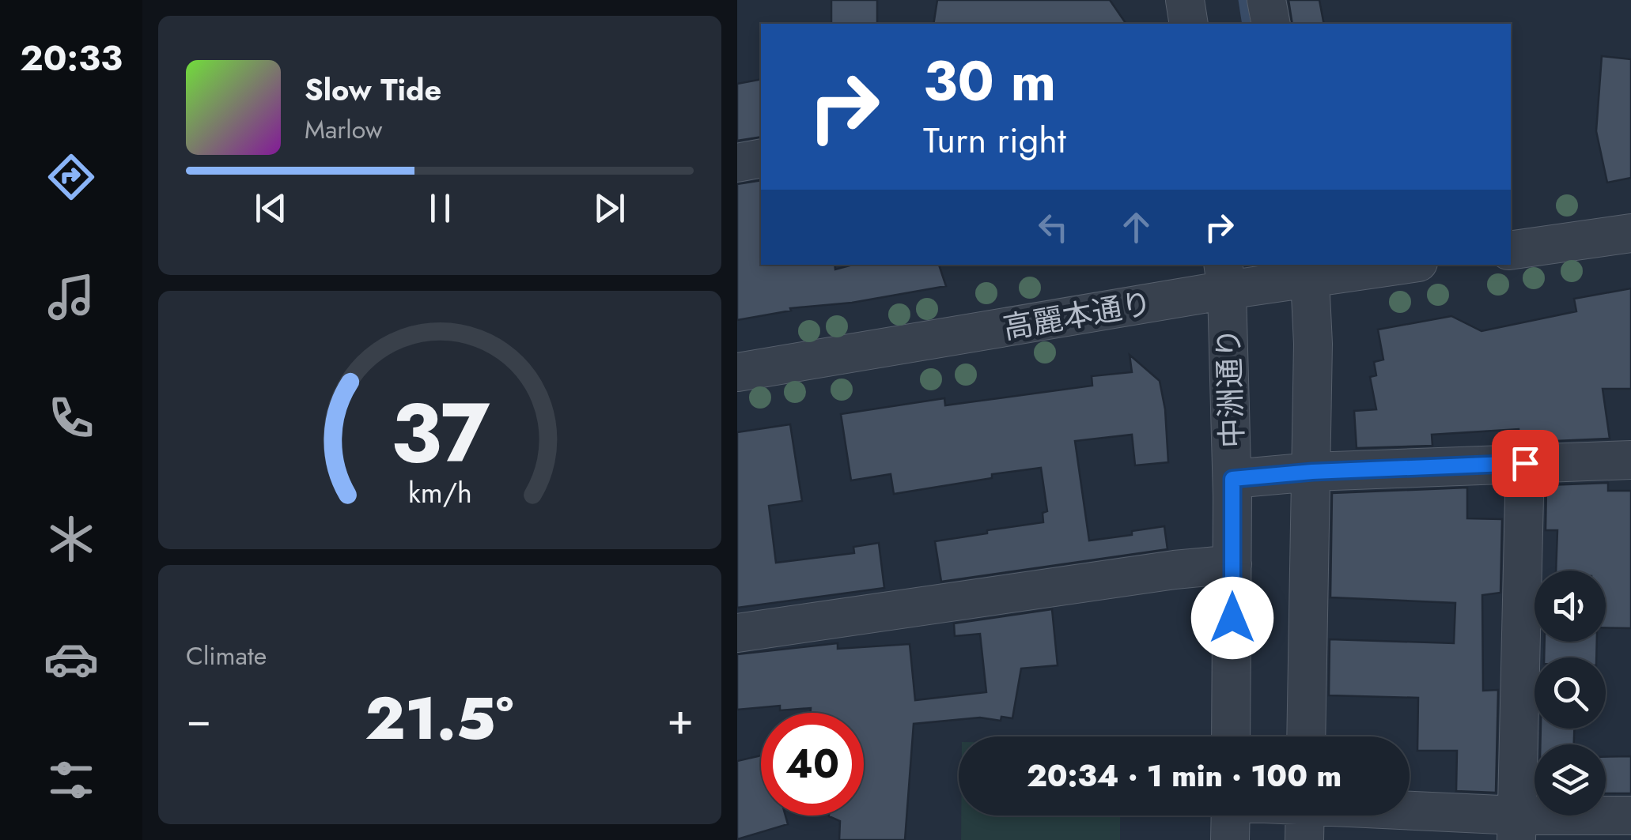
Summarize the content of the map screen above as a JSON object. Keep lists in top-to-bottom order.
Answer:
{
  "streets": {
    "street": ["高麗本通り", "中洲通り"]
  },
  "crossings": [
    ["高麗本通り", "中洲通り"]
  ],
  "page": {
    "tabs": "20:33",
    "turn": ["30 m", "Turn right"],
    "song": ["Slow Tide", "Marlow"],
    "tile": "Climate",
    "heat": ["−", "21.5°", "+"],
    "limit": "40",
    "trip": "20:34 · 1 min · 100 m",
    "gauge": ["37", "km/h"]
  }
}
